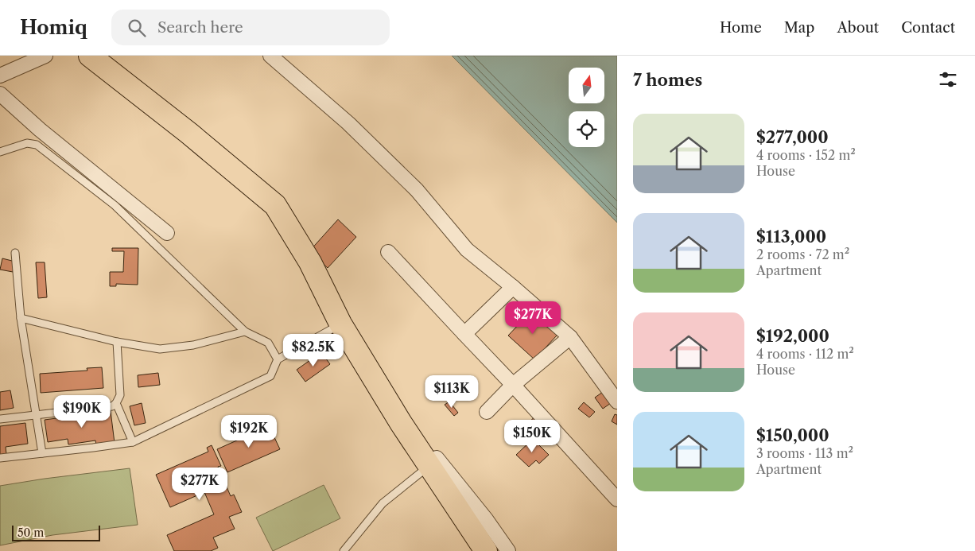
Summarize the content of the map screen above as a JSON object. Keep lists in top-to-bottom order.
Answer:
{
  "scale_bar": "50 m",
  "north": "top",
  "page": {
    "header": "Homiq",
    "search": "Search here",
    "nav": [
      "Home",
      "Map",
      "About",
      "Contact"
    ],
    "heading": "7 homes",
    "list": [
      {
        "name": "$277,000",
        "note": "4 rooms · 152 m² · House"
      },
      {
        "name": "$113,000",
        "note": "2 rooms · 72 m² · Apartment"
      },
      {
        "name": "$192,000",
        "note": "4 rooms · 112 m² · House"
      },
      {
        "name": "$150,000",
        "note": "3 rooms · 113 m² · Apartment"
      }
    ],
    "price": [
      "$277K",
      "$82.5K",
      "$113K",
      "$190K",
      "$192K",
      "$150K",
      "$277K"
    ],
    "scale": "50 m"
  }
}
